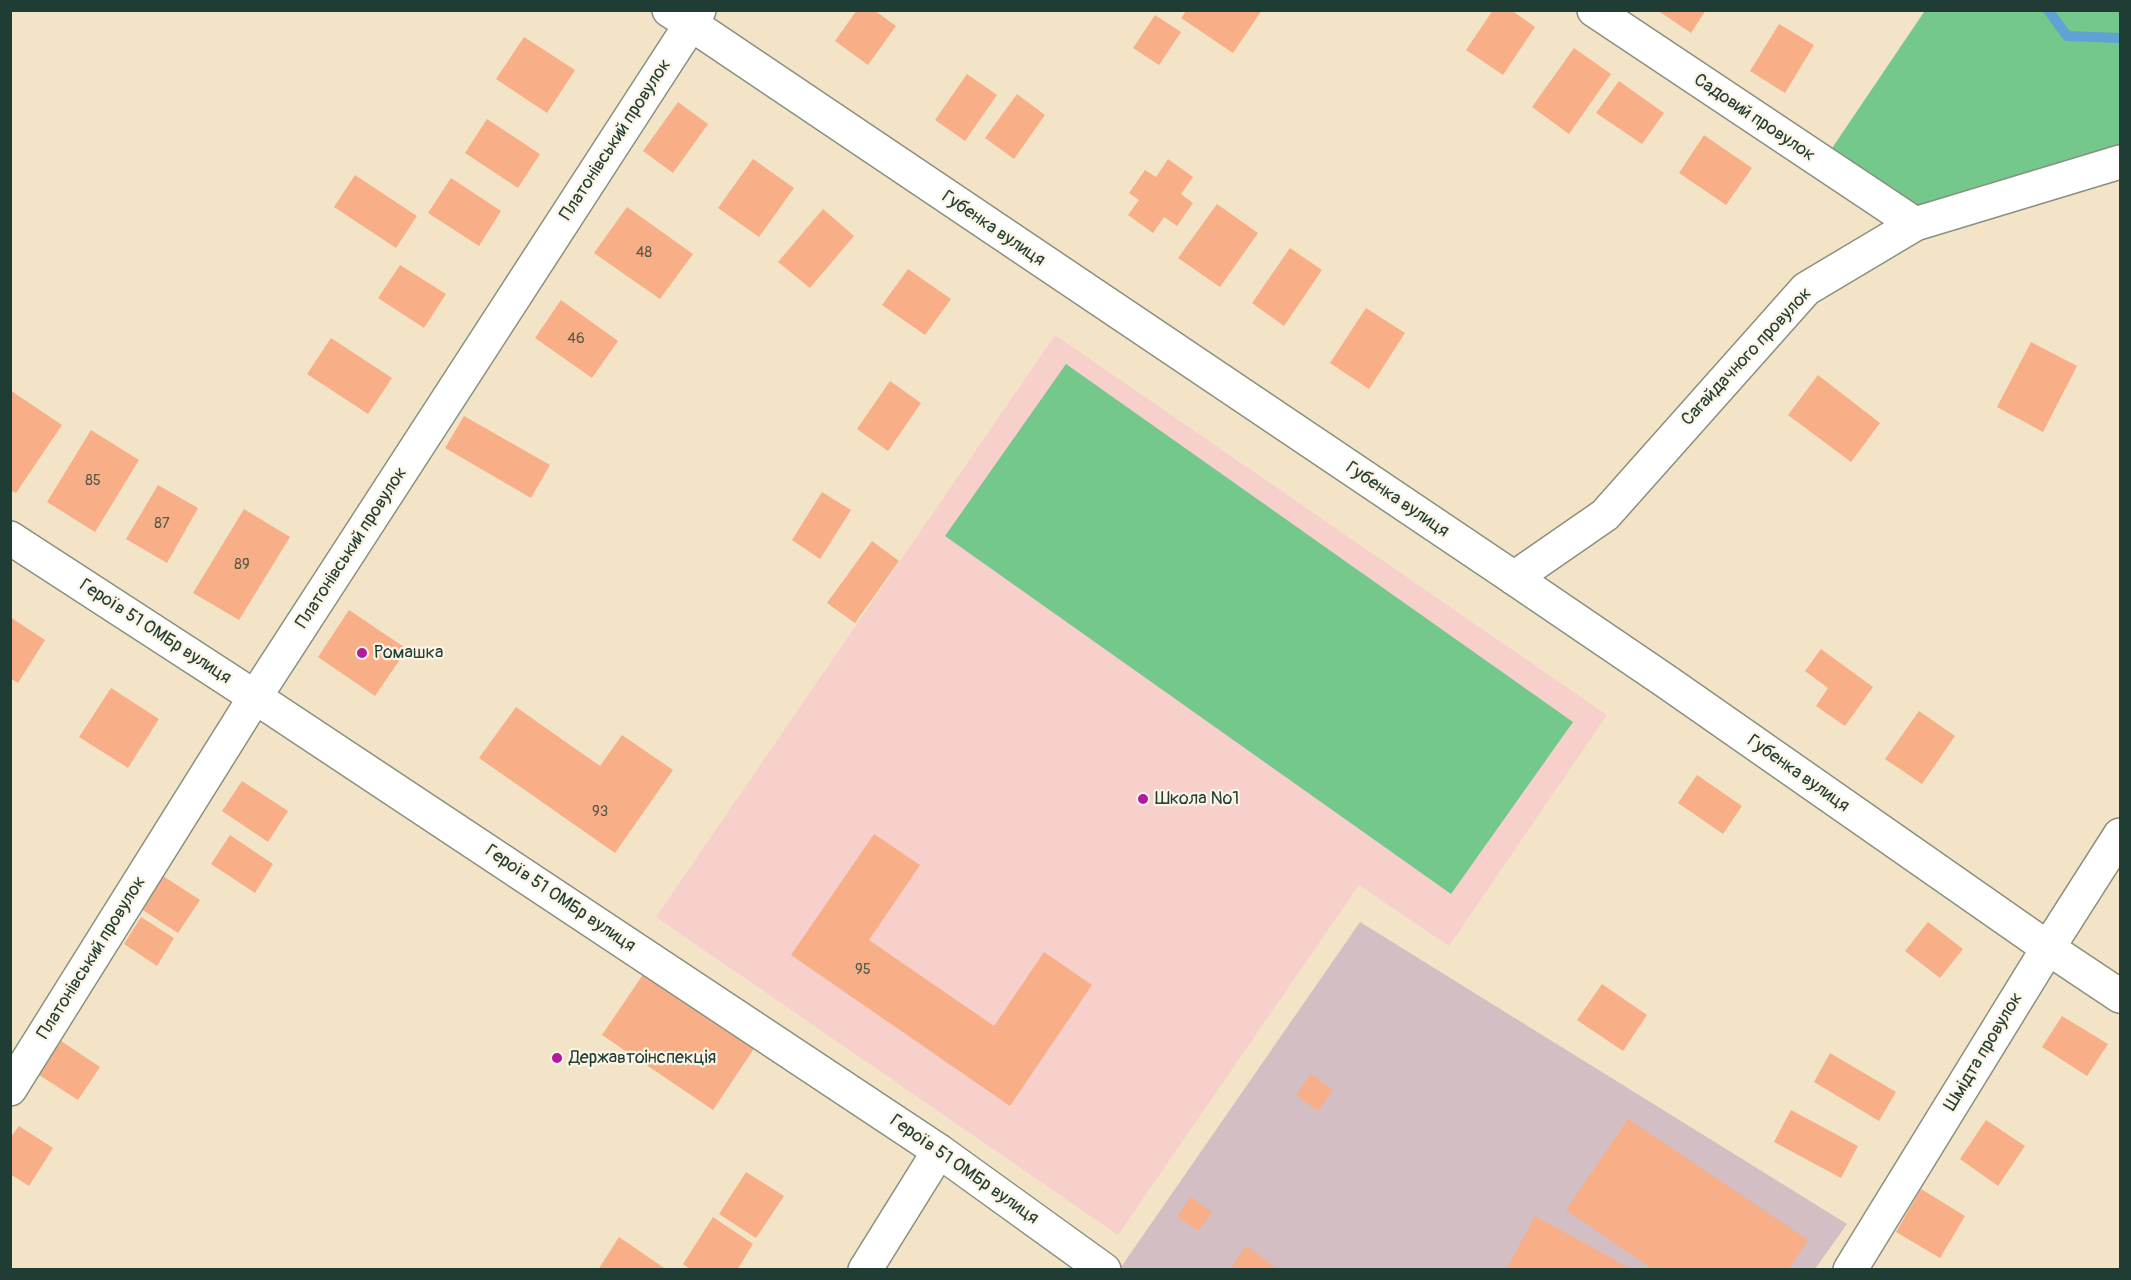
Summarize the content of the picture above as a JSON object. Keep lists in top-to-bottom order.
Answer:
{
  "streets": {
    "street": [
      "Садовий провулок",
      "Платонівський провулок",
      "Губенка вулиця",
      "Сагайдачного провулок",
      "Героїв 51 ОМБр вулиця",
      "Шмідта провулок"
    ]
  },
  "crossings": [
    ["Садовий провулок", "Сагайдачного провулок"],
    ["Платонівський провулок", "Губенка вулиця"],
    ["Платонівський провулок", "Героїв 51 ОМБр вулиця"],
    ["Губенка вулиця", "Сагайдачного провулок"],
    ["Губенка вулиця", "Шмідта провулок"]
  ],
  "places": ["Ромашка", "Школа №1", "Державтоінспекція"],
  "house_numbers": [
    "48",
    "46",
    "85",
    "87",
    "89",
    "93",
    "95"
  ]
}
